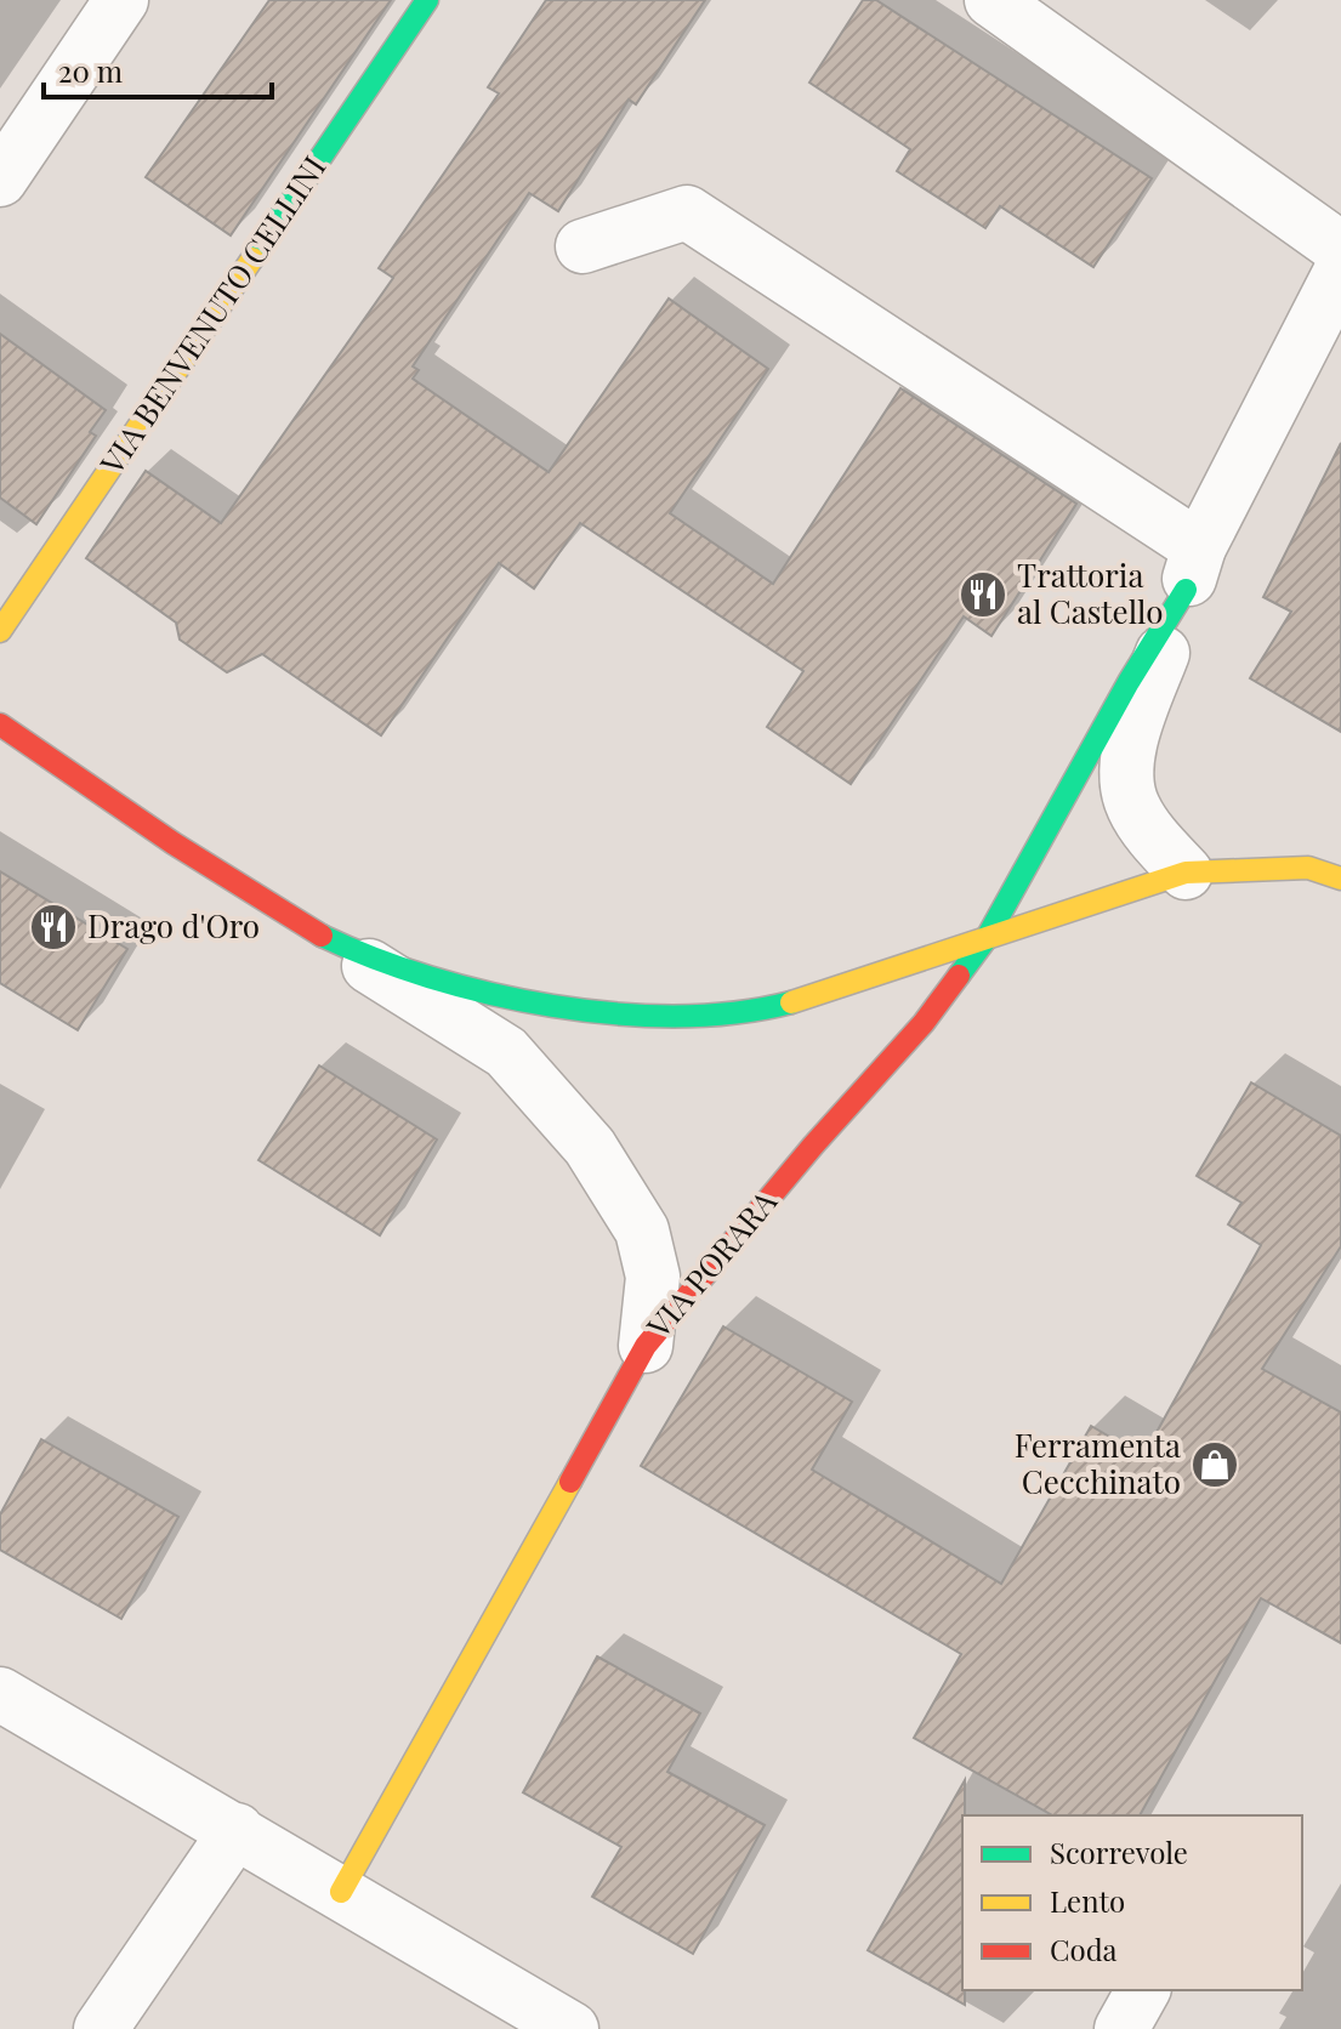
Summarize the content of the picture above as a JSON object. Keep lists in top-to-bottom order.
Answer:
{
  "streets": {
    "street": ["VIA BENVENUTO CELLINI", "VIA PORARA"]
  },
  "places": {
    "restaurant": ["Trattoria al Castello", "Drago d'Oro"],
    "shop": ["Ferramenta Cecchinato"]
  },
  "legend": ["Scorrevole", "Lento", "Coda"],
  "scale_bar": "20 m"
}
